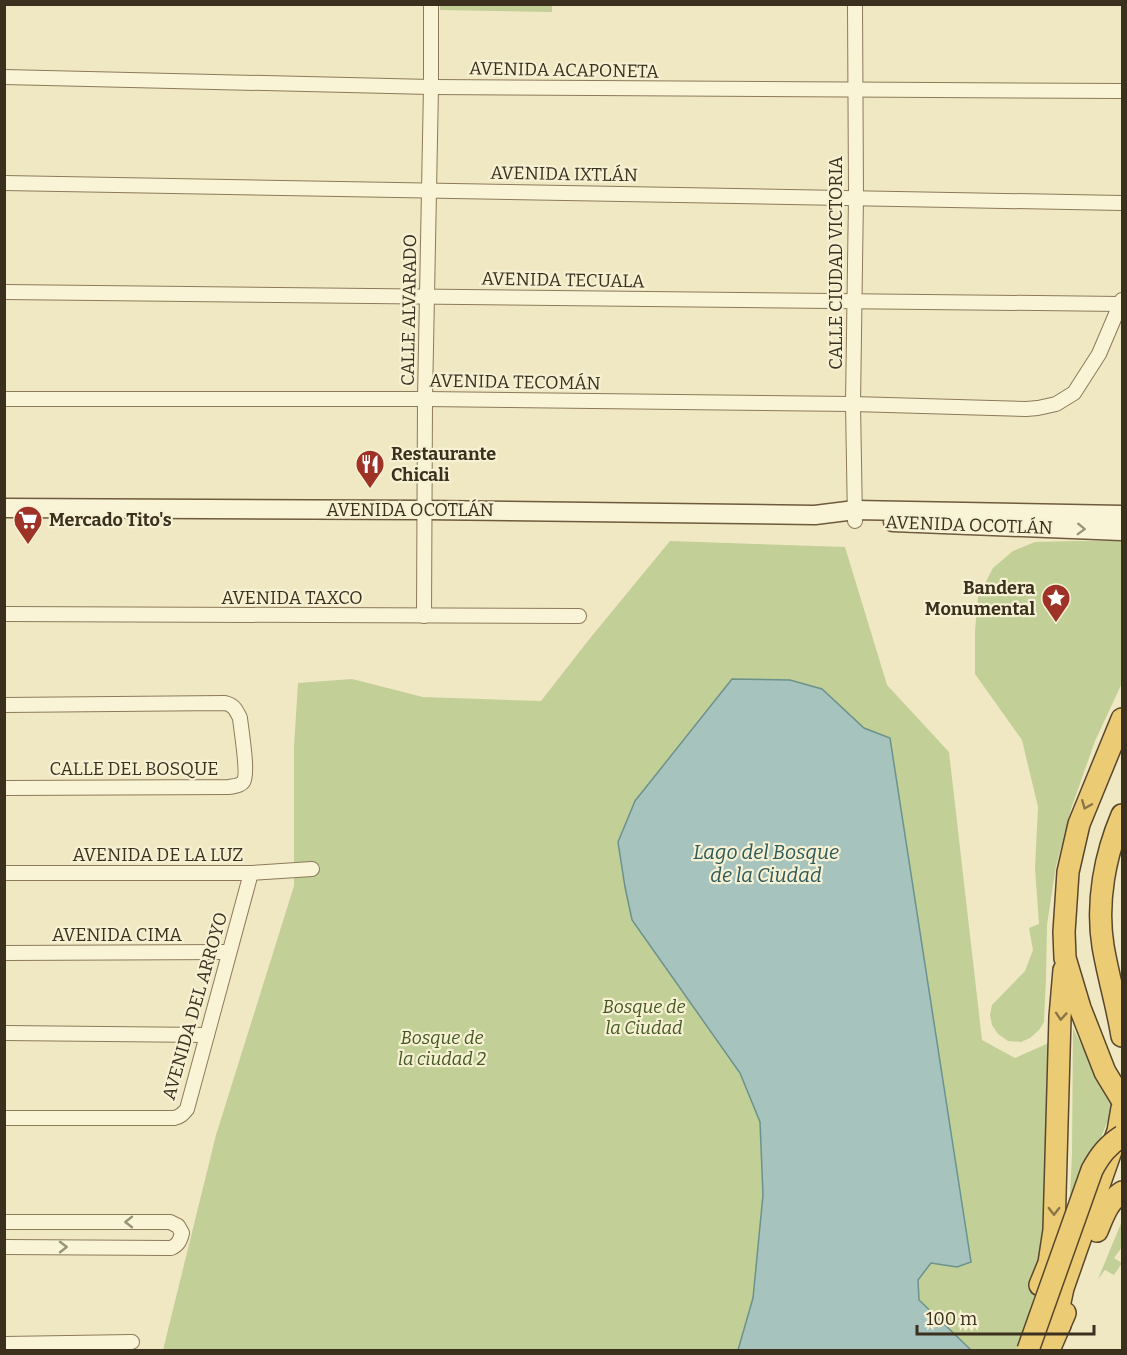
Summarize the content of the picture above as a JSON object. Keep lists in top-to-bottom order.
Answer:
{
  "streets": {
    "main road": ["AVENIDA OCOTLÁN"],
    "street": [
      "AVENIDA ACAPONETA",
      "AVENIDA IXTLÁN",
      "CALLE CIUDAD VICTORIA",
      "AVENIDA TECUALA",
      "CALLE ALVARADO",
      "AVENIDA TECOMÁN",
      "AVENIDA TAXCO",
      "CALLE DEL BOSQUE",
      "AVENIDA DE LA LUZ",
      "AVENIDA CIMA",
      "AVENIDA DEL ARROYO"
    ]
  },
  "crossings": [
    ["AVENIDA ACAPONETA", "CALLE CIUDAD VICTORIA"],
    ["AVENIDA ACAPONETA", "CALLE ALVARADO"],
    ["AVENIDA IXTLÁN", "CALLE CIUDAD VICTORIA"],
    ["AVENIDA IXTLÁN", "CALLE ALVARADO"],
    ["CALLE CIUDAD VICTORIA", "AVENIDA TECUALA"],
    ["CALLE CIUDAD VICTORIA", "AVENIDA TECOMÁN"],
    ["CALLE CIUDAD VICTORIA", "AVENIDA OCOTLÁN"],
    ["AVENIDA TECUALA", "CALLE ALVARADO"],
    ["AVENIDA TECUALA", "AVENIDA TECOMÁN"],
    ["CALLE ALVARADO", "AVENIDA TECOMÁN"],
    ["CALLE ALVARADO", "AVENIDA OCOTLÁN"],
    ["CALLE ALVARADO", "AVENIDA TAXCO"],
    ["AVENIDA DE LA LUZ", "AVENIDA DEL ARROYO"],
    ["AVENIDA CIMA", "AVENIDA DEL ARROYO"]
  ],
  "water": ["Lago del Bosque de la Ciudad"],
  "parks": ["Bosque de la Ciudad", "Bosque de la ciudad 2"],
  "places": {
    "restaurant": ["Restaurante Chicali"],
    "supermarket": ["Mercado Tito's"],
    "place": ["Bandera Monumental"]
  },
  "scale_bar": "100 m"
}
